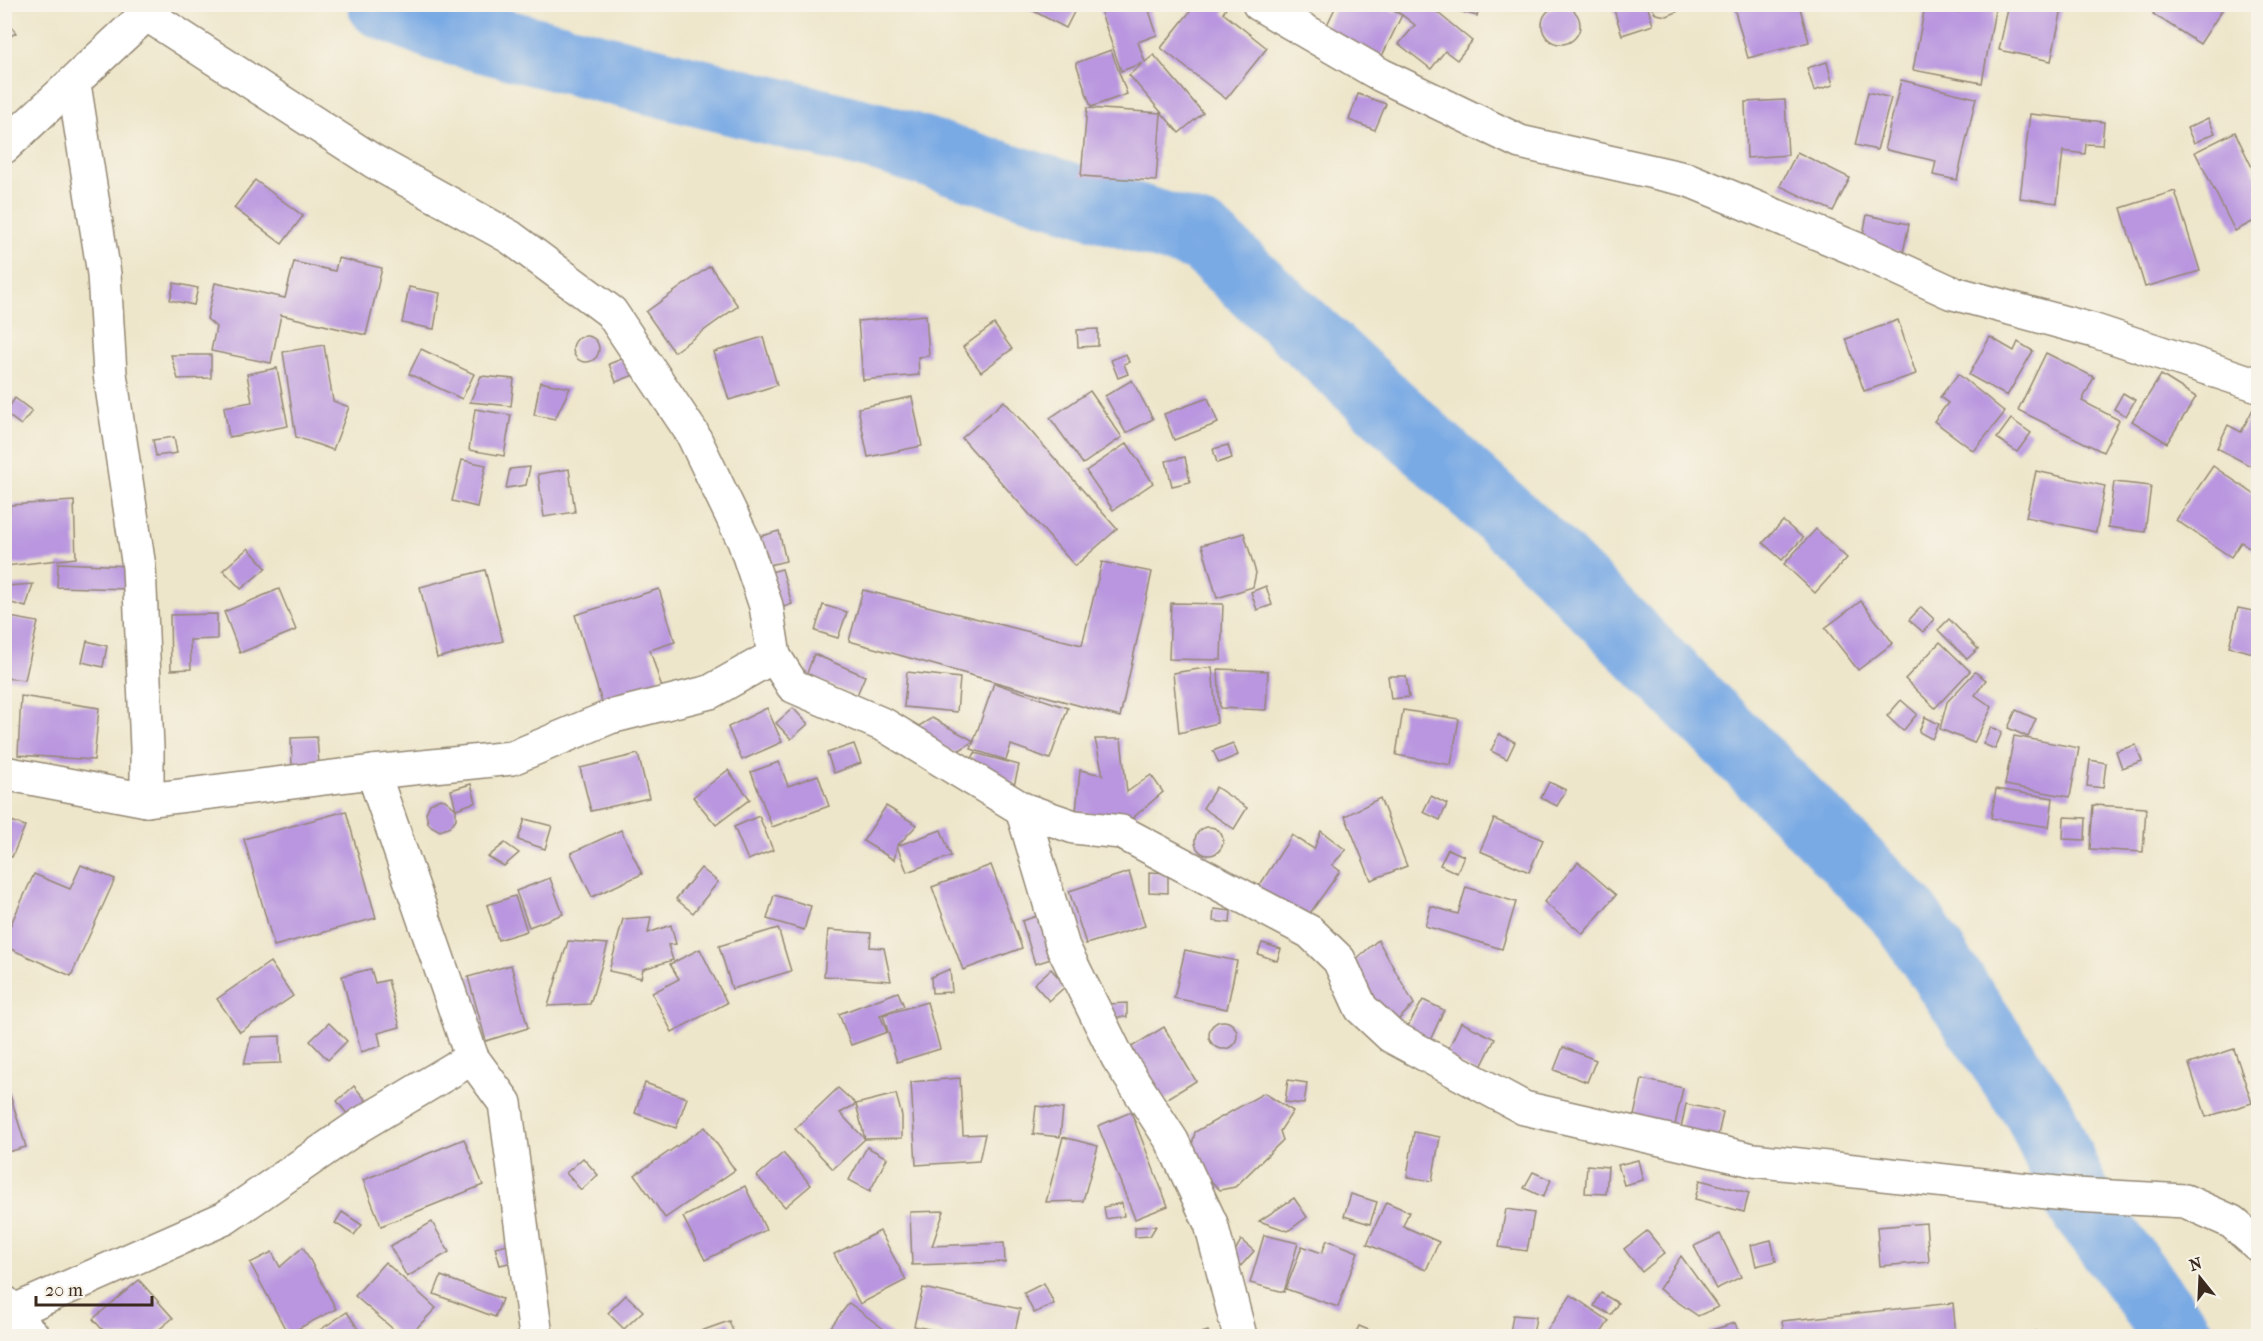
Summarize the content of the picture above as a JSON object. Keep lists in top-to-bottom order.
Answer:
{
  "scale_bar": "20 m",
  "north": "top"
}
